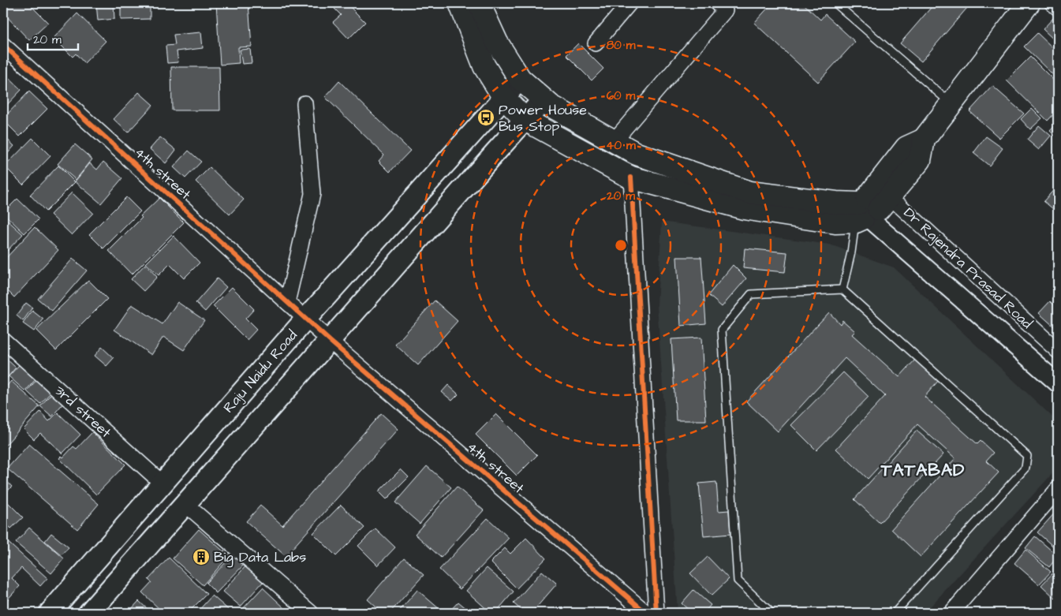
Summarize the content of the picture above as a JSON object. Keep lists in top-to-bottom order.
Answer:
{
  "streets": {
    "main road": ["Raju Naidu Road"],
    "street": ["4th street", "Dr Rajendra Prasad Road", "3rd street"]
  },
  "crossings": [
    ["4th street", "Raju Naidu Road"],
    ["Raju Naidu Road", "3rd street"]
  ],
  "districts": ["TATABAD"],
  "places": {
    "bus stop": ["Power House Bus Stop"],
    "building": ["Big Data Labs"]
  },
  "scale_bar": "20 m",
  "rings": [
    "80 m",
    "60 m",
    "40 m",
    "20 m"
  ]
}
